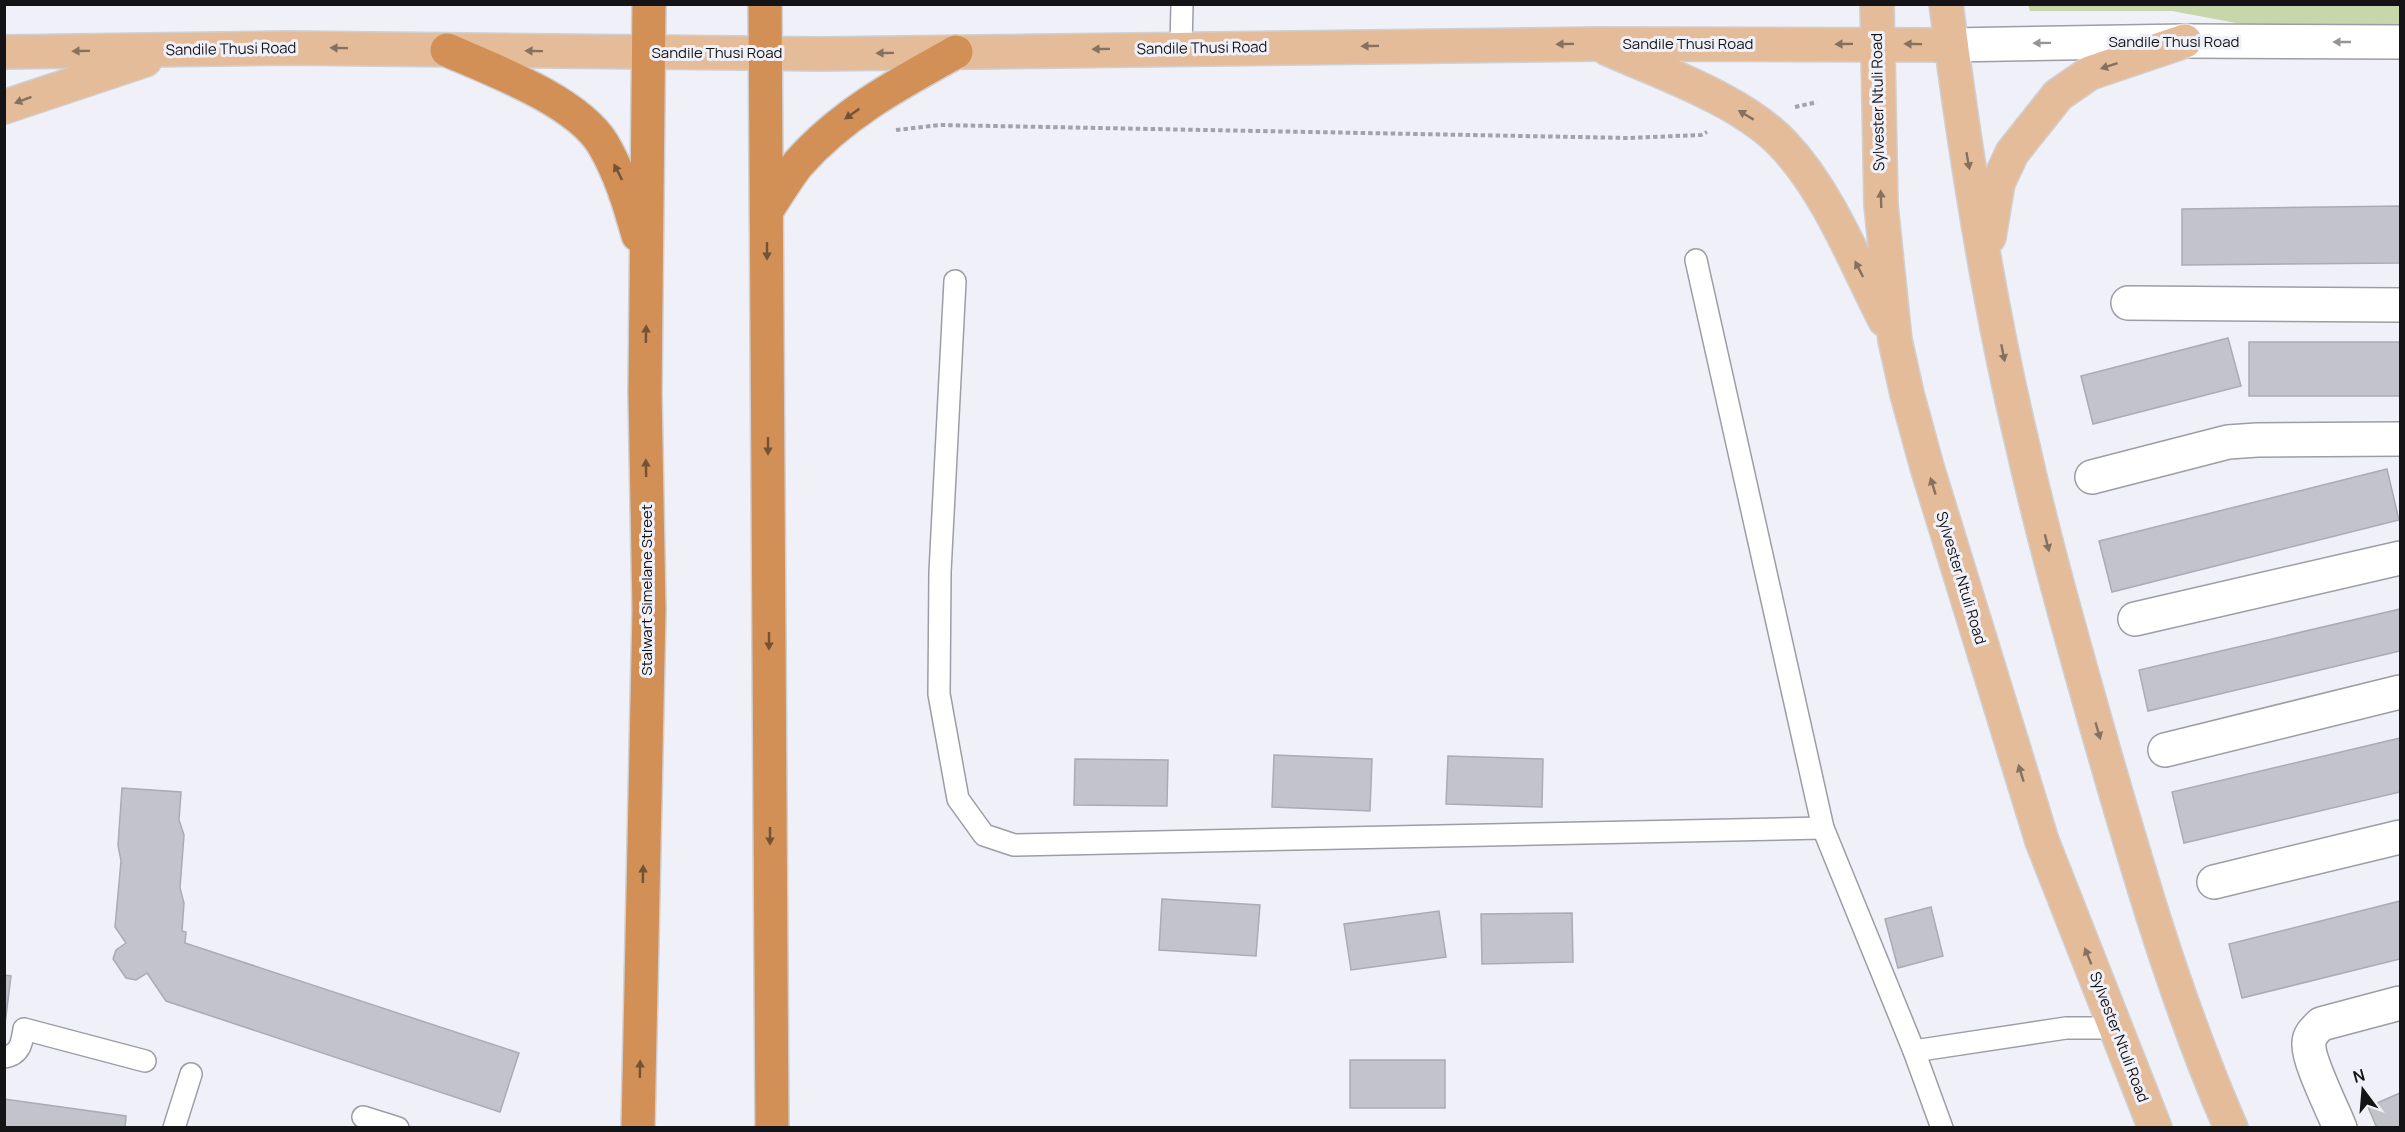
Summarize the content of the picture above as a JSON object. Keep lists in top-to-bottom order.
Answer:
{
  "streets": {
    "highway": ["Stalwart Simelane Street"],
    "main road": ["Sandile Thusi Road", "Sylvester Ntuli Road"]
  },
  "crossings": [
    ["Sandile Thusi Road", "Sylvester Ntuli Road"],
    ["Sandile Thusi Road", "Stalwart Simelane Street"]
  ],
  "one_way": ["Sandile Thusi Road"],
  "north": "top"
}
